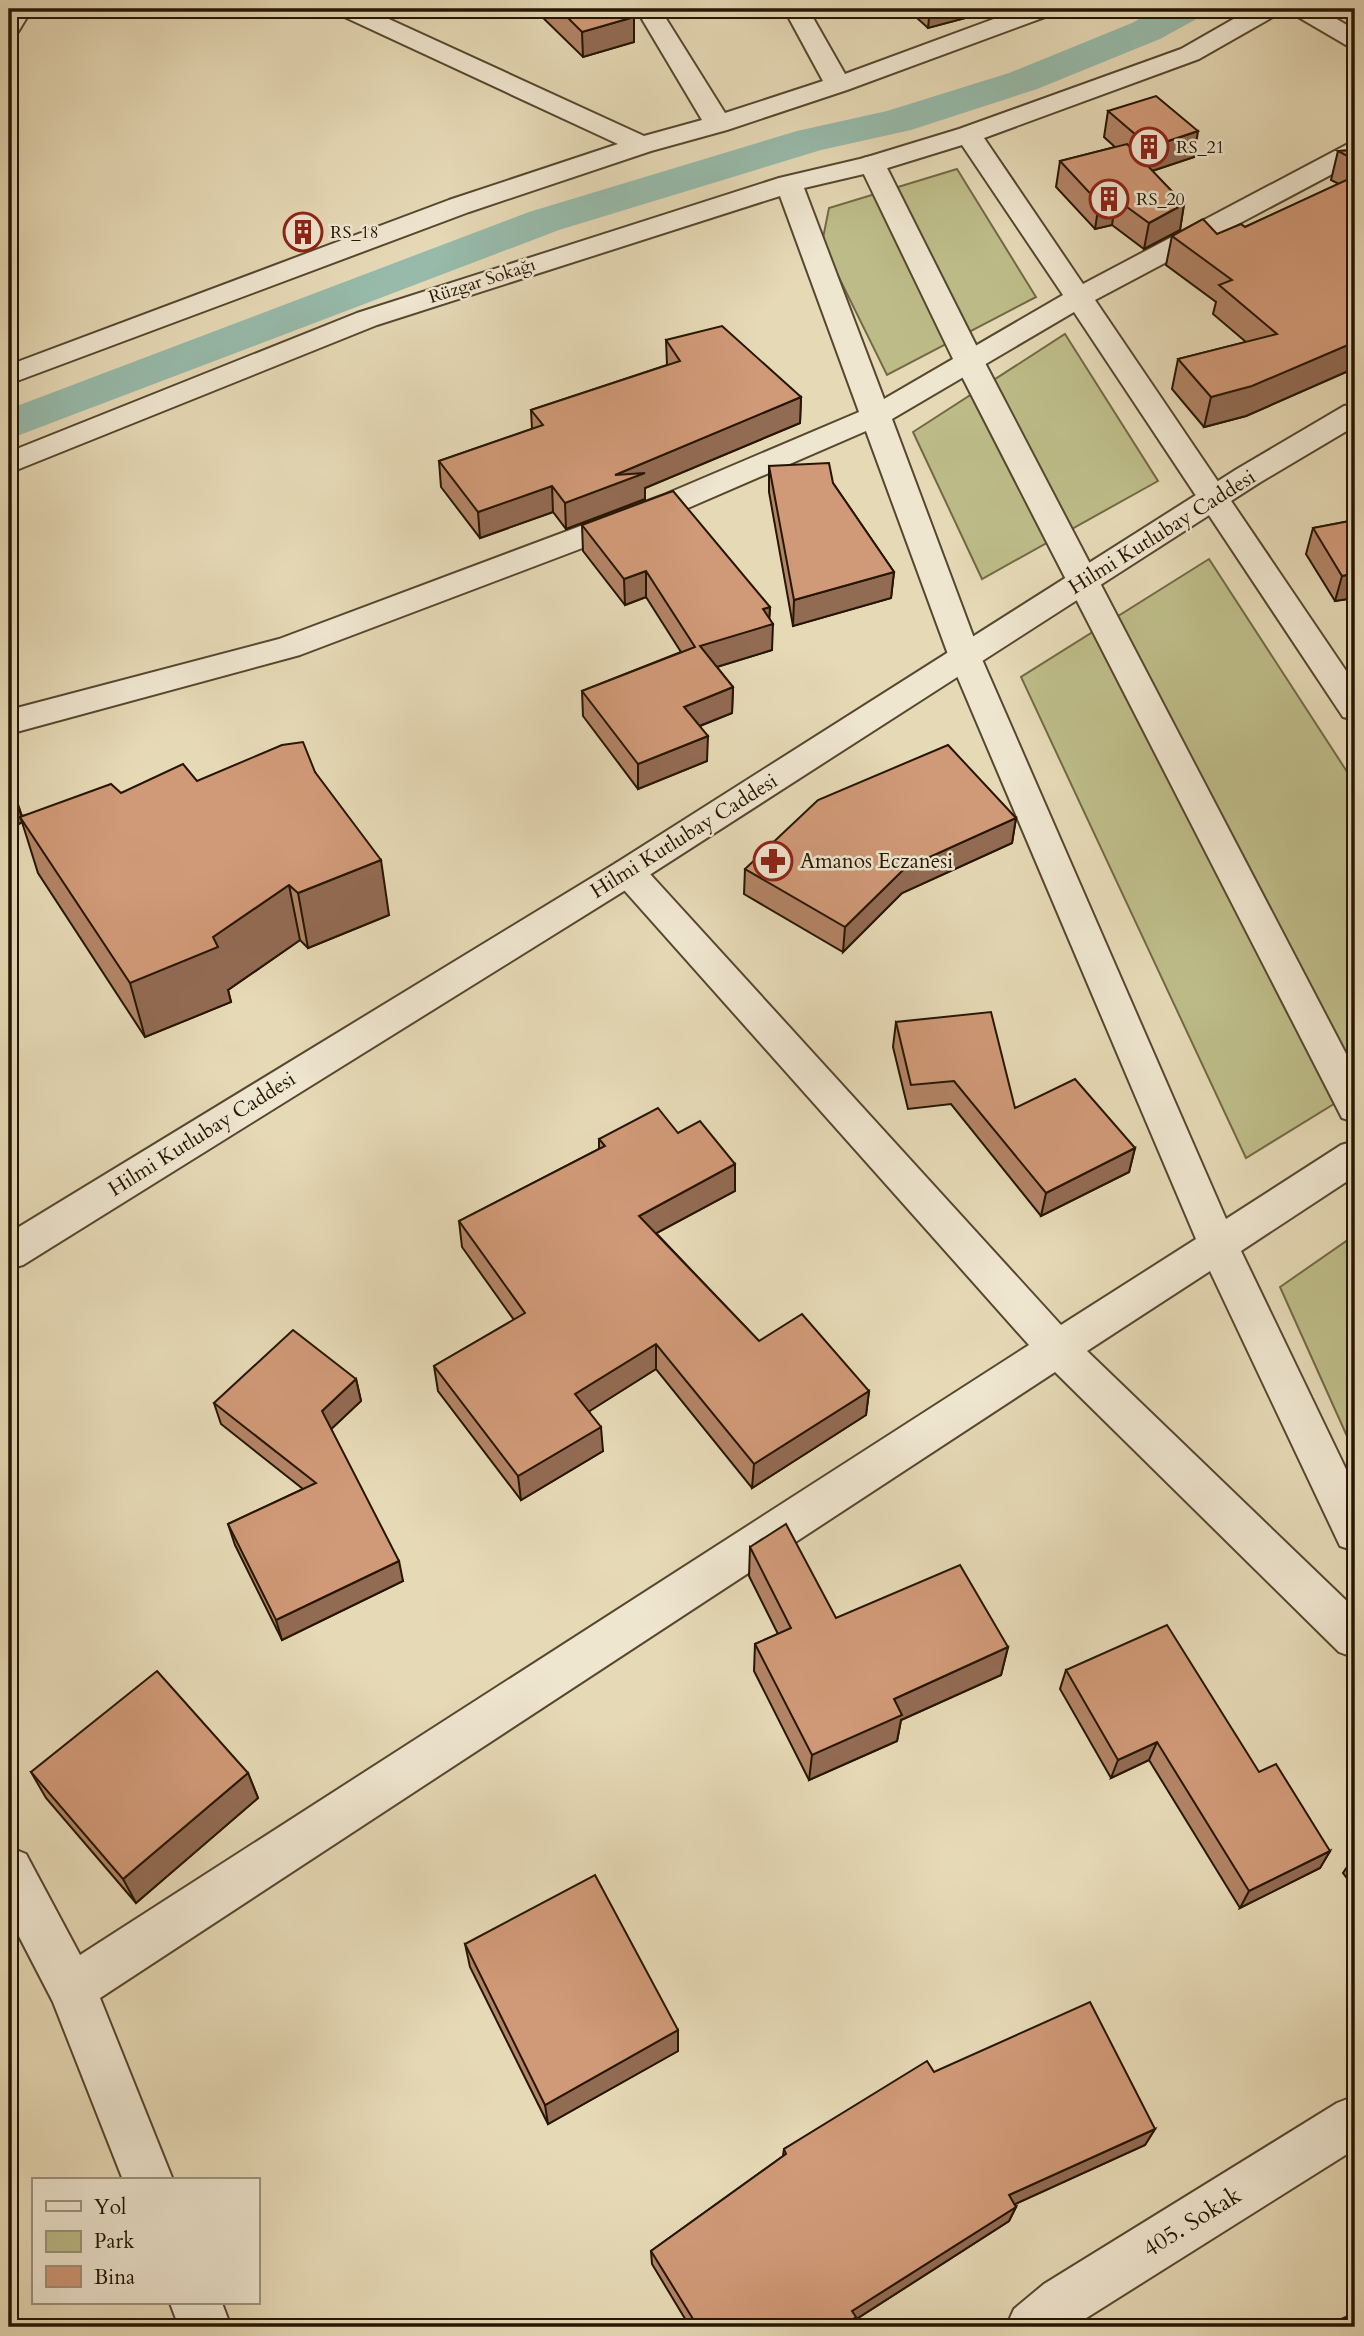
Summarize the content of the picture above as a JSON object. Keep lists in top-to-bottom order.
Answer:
{
  "streets": {
    "street": ["Rüzgar Sokağı", "Hilmi Kutlubay Caddesi", "405. Sokak"]
  },
  "places": {
    "building": ["RS_21", "RS_20", "RS_18"],
    "pharmacy": ["Amanos Eczanesi"]
  },
  "legend": ["Yol", "Park", "Bina"]
}
